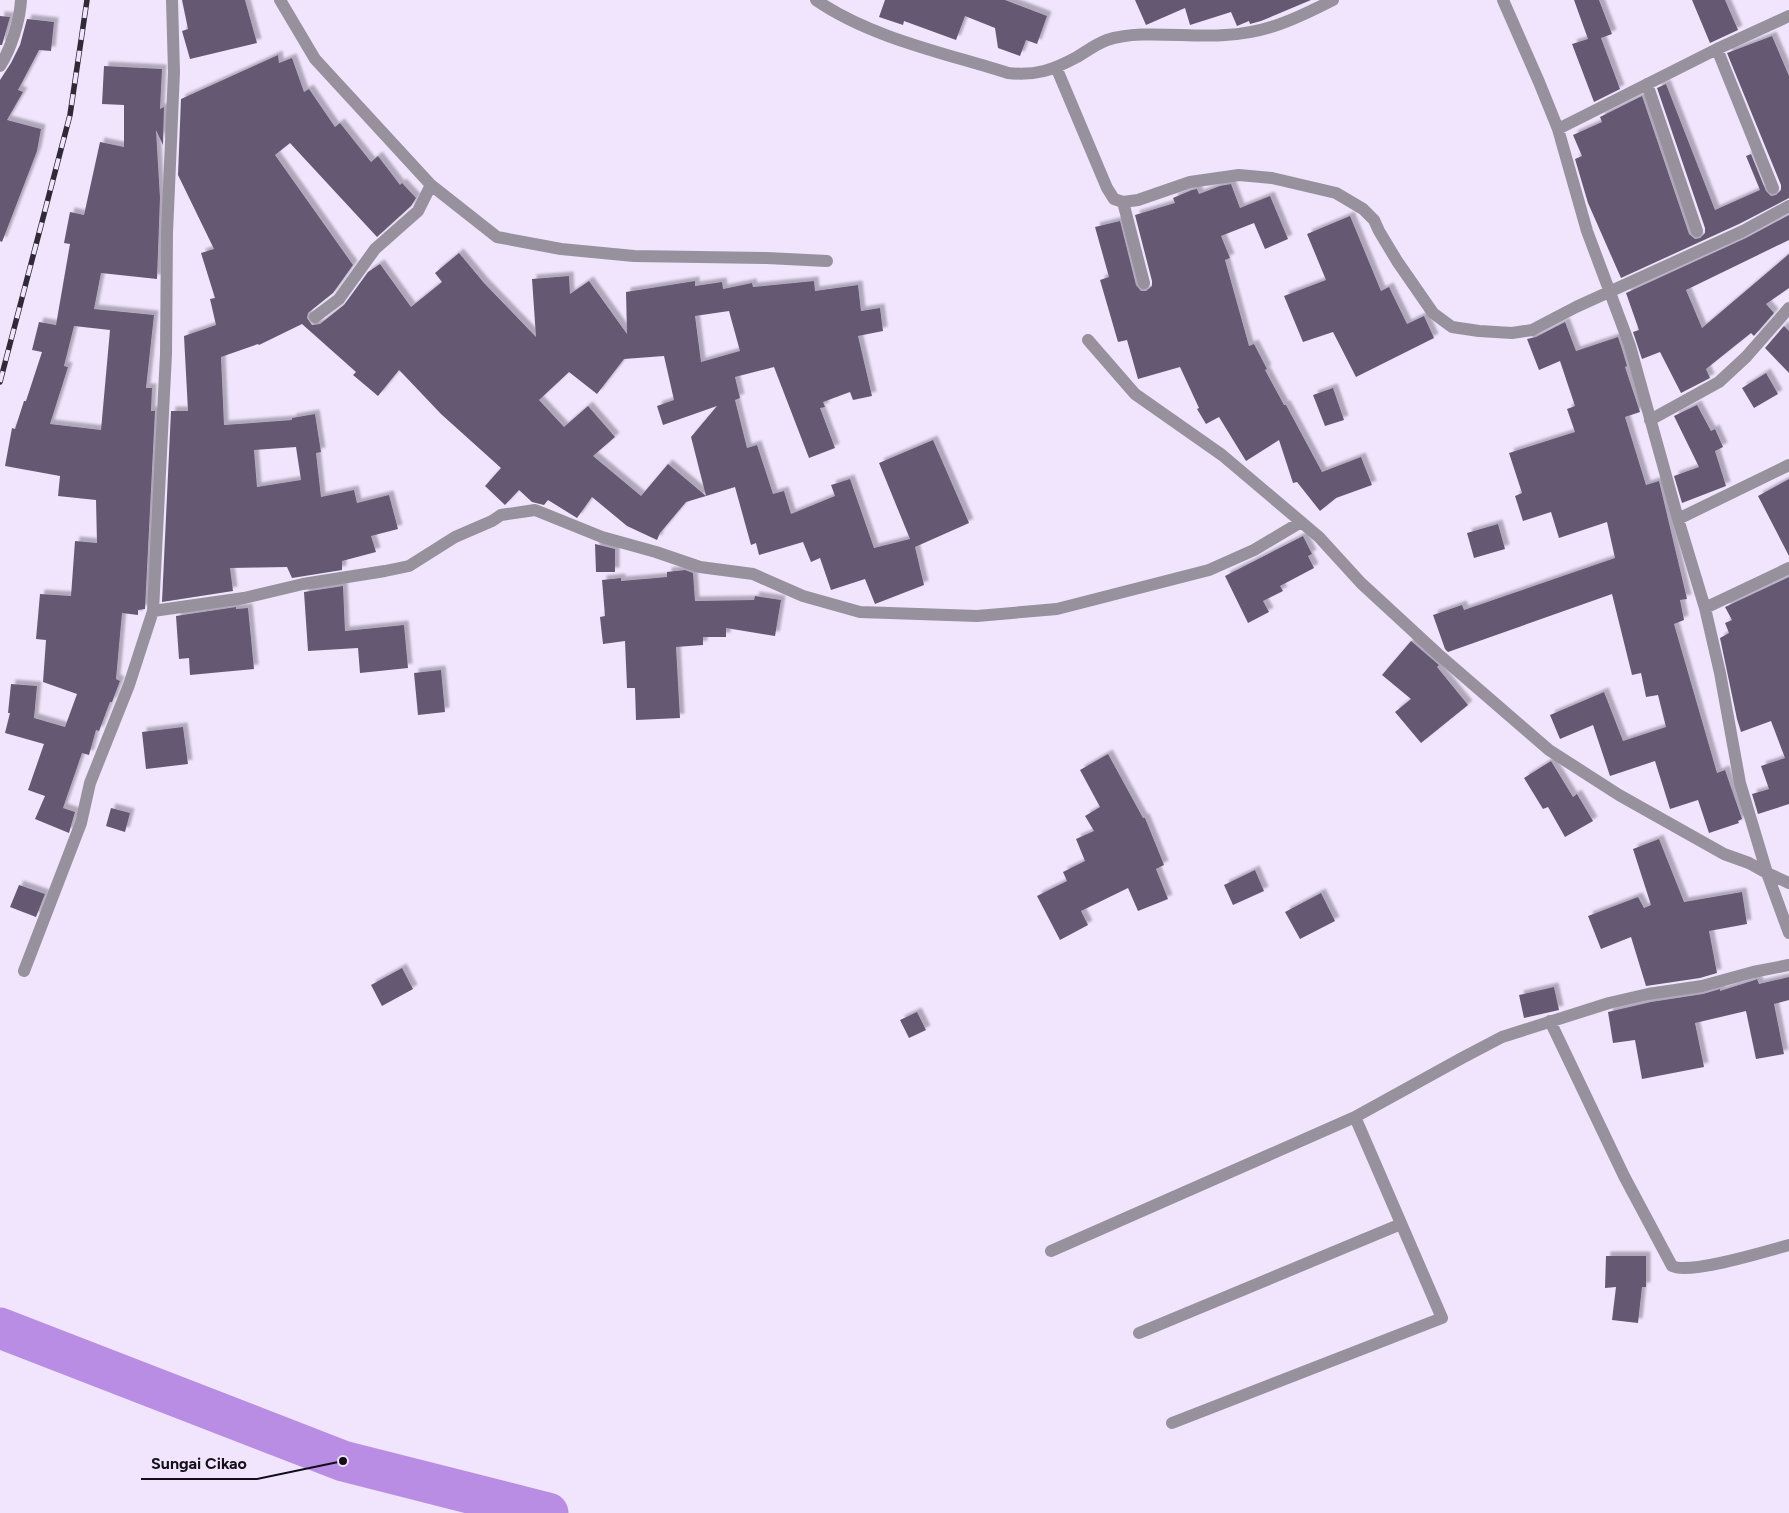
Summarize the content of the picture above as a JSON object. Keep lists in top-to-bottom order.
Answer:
{
  "places": ["Sungai Cikao"]
}
